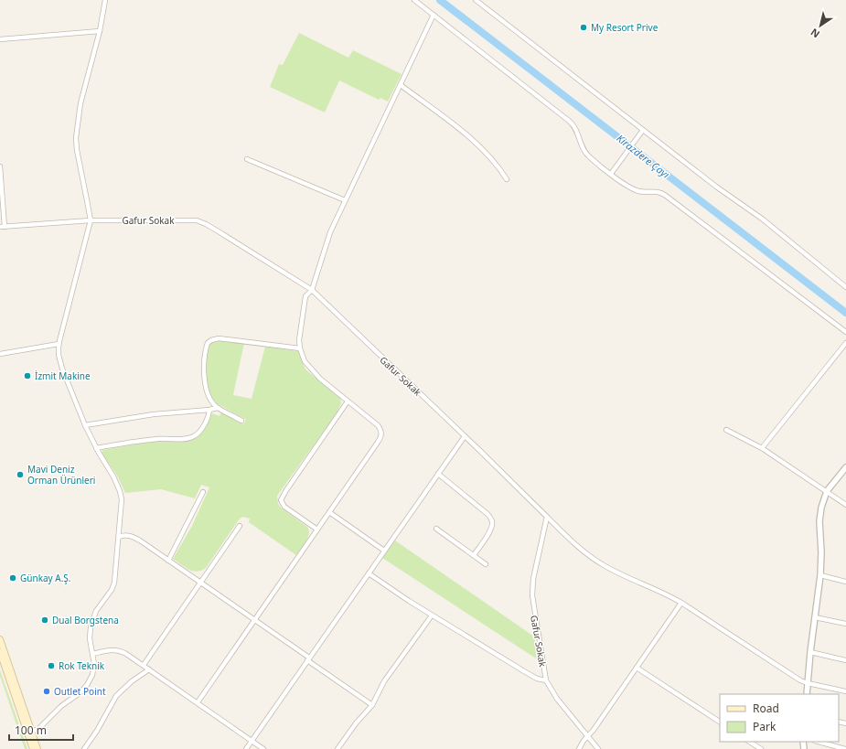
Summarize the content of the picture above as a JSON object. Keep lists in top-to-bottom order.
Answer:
{
  "streets": {
    "street": ["Gafur Sokak"]
  },
  "water": ["Kirazdere Çayı"],
  "places": [
    "My Resort Prive",
    "İzmit Makine",
    "Mavi Deniz Orman Ürünleri",
    "Günkay A.Ş.",
    "Dual Borgstena",
    "Rok Teknik",
    "Outlet Point"
  ],
  "legend": ["Road", "Park"],
  "scale_bar": "100 m",
  "north": "bottom left"
}
